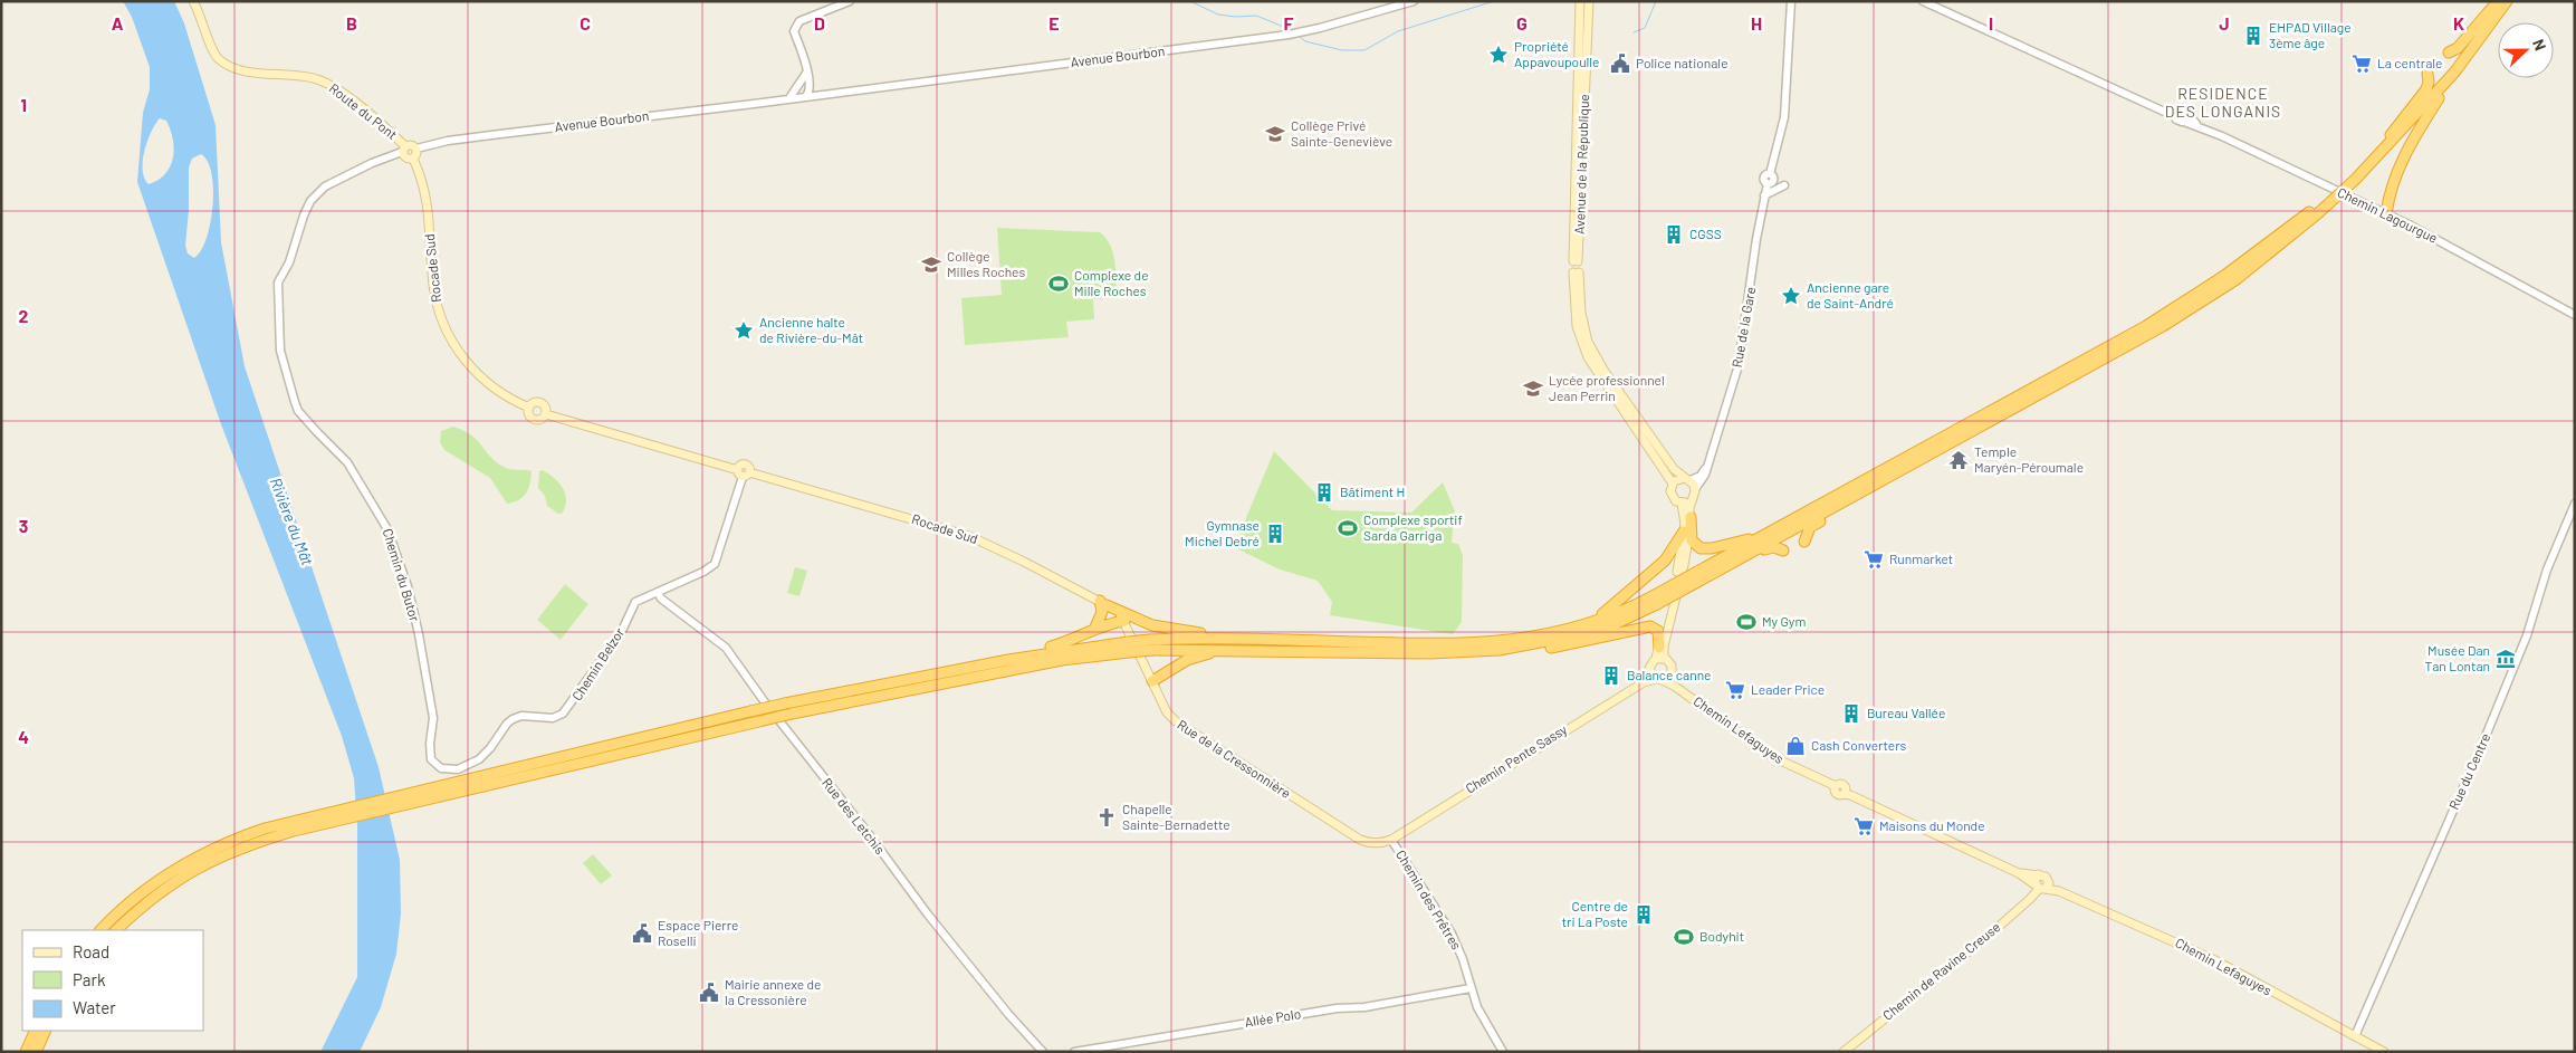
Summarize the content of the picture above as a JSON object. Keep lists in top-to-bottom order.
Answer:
{
  "streets": {
    "main road": [
      "Route du Pont",
      "Avenue de la République",
      "Rocade Sud",
      "Chemin Lefaguyes",
      "Rue de la Cressonnière",
      "Chemin Pente Sassy",
      "Chemin de Ravine Creuse"
    ],
    "street": [
      "Avenue Bourbon",
      "Chemin Lagourgue",
      "Rue de la Gare",
      "Chemin du Butor",
      "Chemin Belzor",
      "Rue du Centre",
      "Rue des Letchis",
      "Chemin des Prêtres",
      "Allée Polo"
    ]
  },
  "crossings": [
    ["Avenue Bourbon", "Route du Pont"],
    ["Avenue Bourbon", "Rocade Sud"],
    ["Avenue Bourbon", "Chemin du Butor"],
    ["Route du Pont", "Rocade Sud"],
    ["Route du Pont", "Chemin du Butor"],
    ["Rocade Sud", "Chemin du Butor"],
    ["Rocade Sud", "Chemin Belzor"],
    ["Rocade Sud", "Rue de la Cressonnière"],
    ["Chemin du Butor", "Chemin Belzor"],
    ["Chemin Belzor", "Rue des Letchis"],
    ["Chemin Lefaguyes", "Chemin Pente Sassy"],
    ["Chemin Lefaguyes", "Rue du Centre"],
    ["Chemin Lefaguyes", "Chemin de Ravine Creuse"],
    ["Rue de la Cressonnière", "Chemin Pente Sassy"],
    ["Rue de la Cressonnière", "Chemin des Prêtres"],
    ["Chemin Pente Sassy", "Chemin des Prêtres"],
    ["Chemin des Prêtres", "Allée Polo"]
  ],
  "districts": ["RESIDENCE DES LONGANIS"],
  "water": ["Rivière du Mât"],
  "places": {
    "building": [
      "EHPAD Village 3ème âge",
      "CGSS",
      "Bâtiment H",
      "Gymnase Michel Debré",
      "Balance canne",
      "Bureau Vallée",
      "Centre de tri La Poste"
    ],
    "place": ["Propriété Appavoupoulle", "Ancienne gare de Saint-André", "Ancienne halte de Rivière-du-Mât"],
    "public building": ["Police nationale", "Espace Pierre Roselli", "Mairie annexe de la Cressonière"],
    "supermarket": [
      "La centrale",
      "Runmarket",
      "Leader Price",
      "Maisons du Monde"
    ],
    "school or university": ["Collège Privé Sainte-Geneviève", "Collège Milles Roches", "Lycée professionnel Jean Perrin"],
    "sports": [
      "Complexe de Mille Roches",
      "Complexe sportif Sarda Garriga",
      "My Gym",
      "Bodyhit"
    ],
    "temple": ["Temple Maryén-Péroumale"],
    "museum": ["Musée Dan Tan Lontan"],
    "shop": ["Cash Converters"],
    "church": ["Chapelle Sainte-Bernadette"]
  },
  "legend": ["Road", "Park", "Water"],
  "north": "right",
  "grid": {
    "columns": [
      "A",
      "B",
      "C",
      "D",
      "E",
      "F",
      "G",
      "H",
      "I",
      "J",
      "K"
    ],
    "rows": [
      "1",
      "2",
      "3",
      "4"
    ]
  }
}
